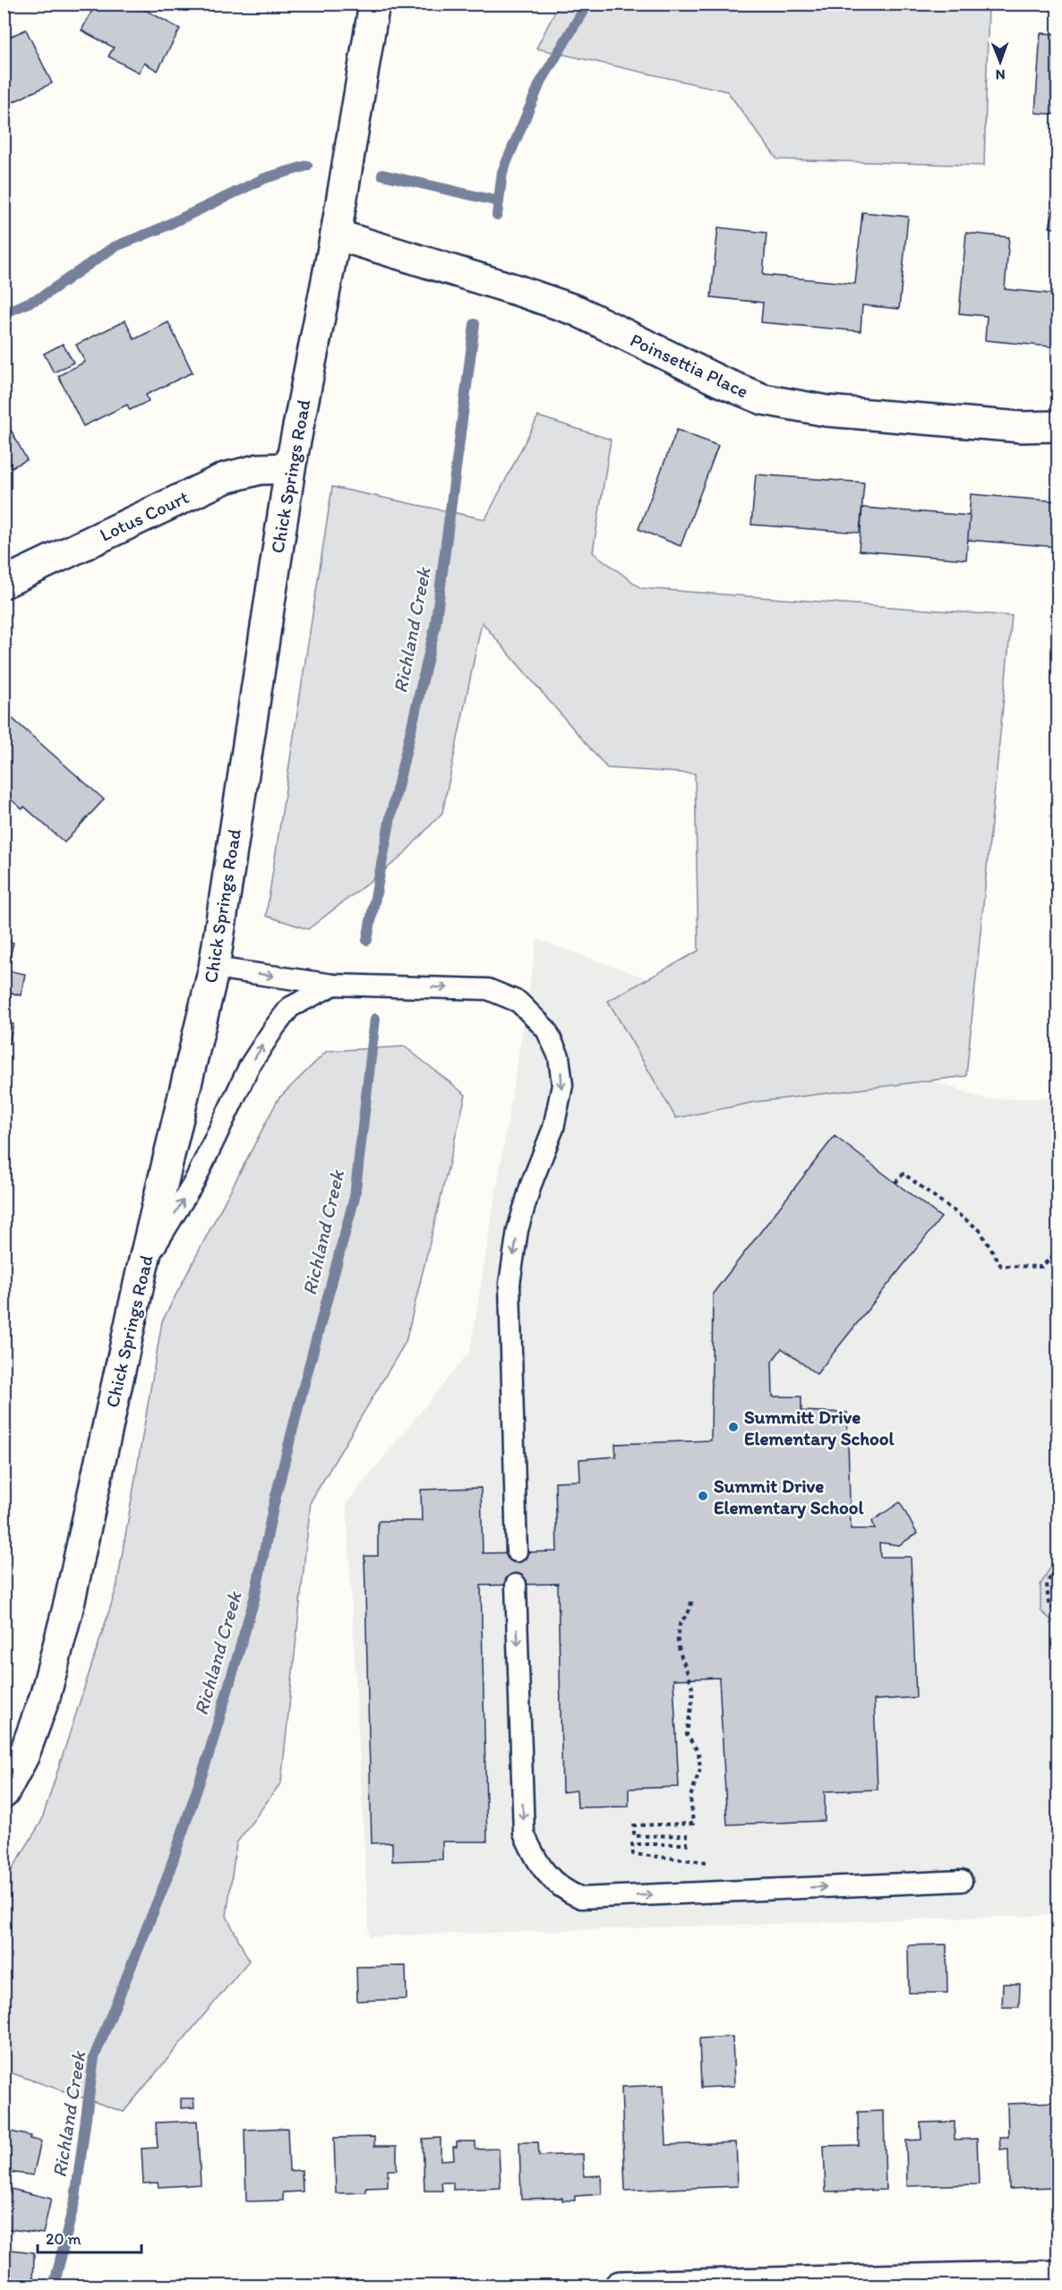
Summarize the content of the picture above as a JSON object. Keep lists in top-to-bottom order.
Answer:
{
  "streets": {
    "street": ["Poinsettia Place", "Chick Springs Road", "Lotus Court"]
  },
  "crossings": [
    ["Poinsettia Place", "Chick Springs Road"],
    ["Chick Springs Road", "Lotus Court"]
  ],
  "water": ["Richland Creek"],
  "places": ["Summitt Drive Elementary School", "Summit Drive Elementary School"],
  "scale_bar": "20 m",
  "north": "bottom"
}
